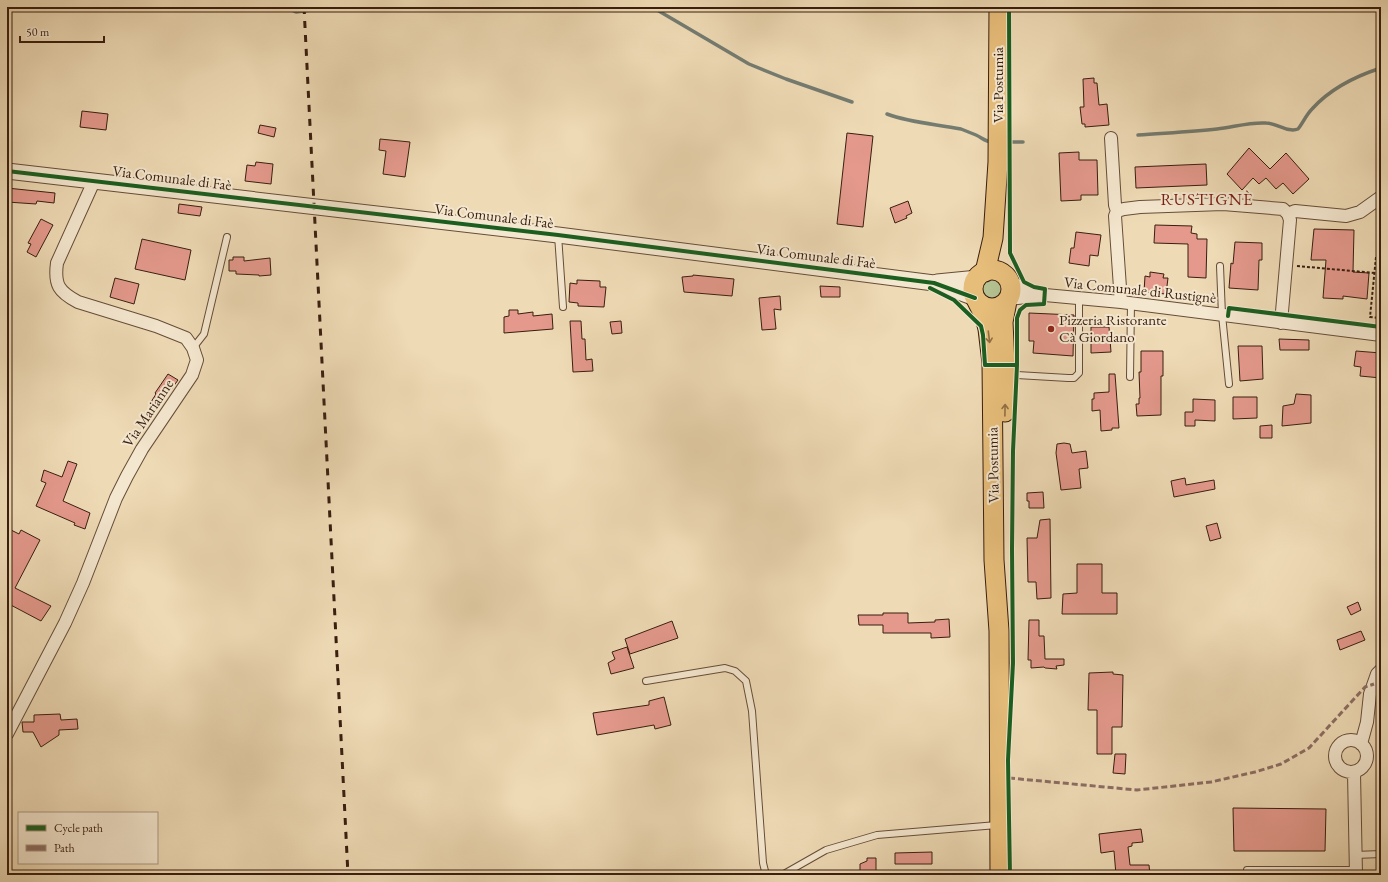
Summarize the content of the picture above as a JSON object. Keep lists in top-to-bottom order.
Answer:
{
  "streets": {
    "main road": ["Via Postumia"],
    "street": ["Via Comunale di Faè", "Via Comunale di Rustignè", "Via Marianne"]
  },
  "crossings": [
    ["Via Postumia", "Via Comunale di Faè"],
    ["Via Postumia", "Via Comunale di Rustignè"],
    ["Via Comunale di Faè", "Via Comunale di Rustignè"]
  ],
  "districts": ["RUSTIGNÈ"],
  "places": ["Pizzeria Ristorante Cà Giordano"],
  "legend": ["Cycle path", "Path"],
  "scale_bar": "50 m"
}
